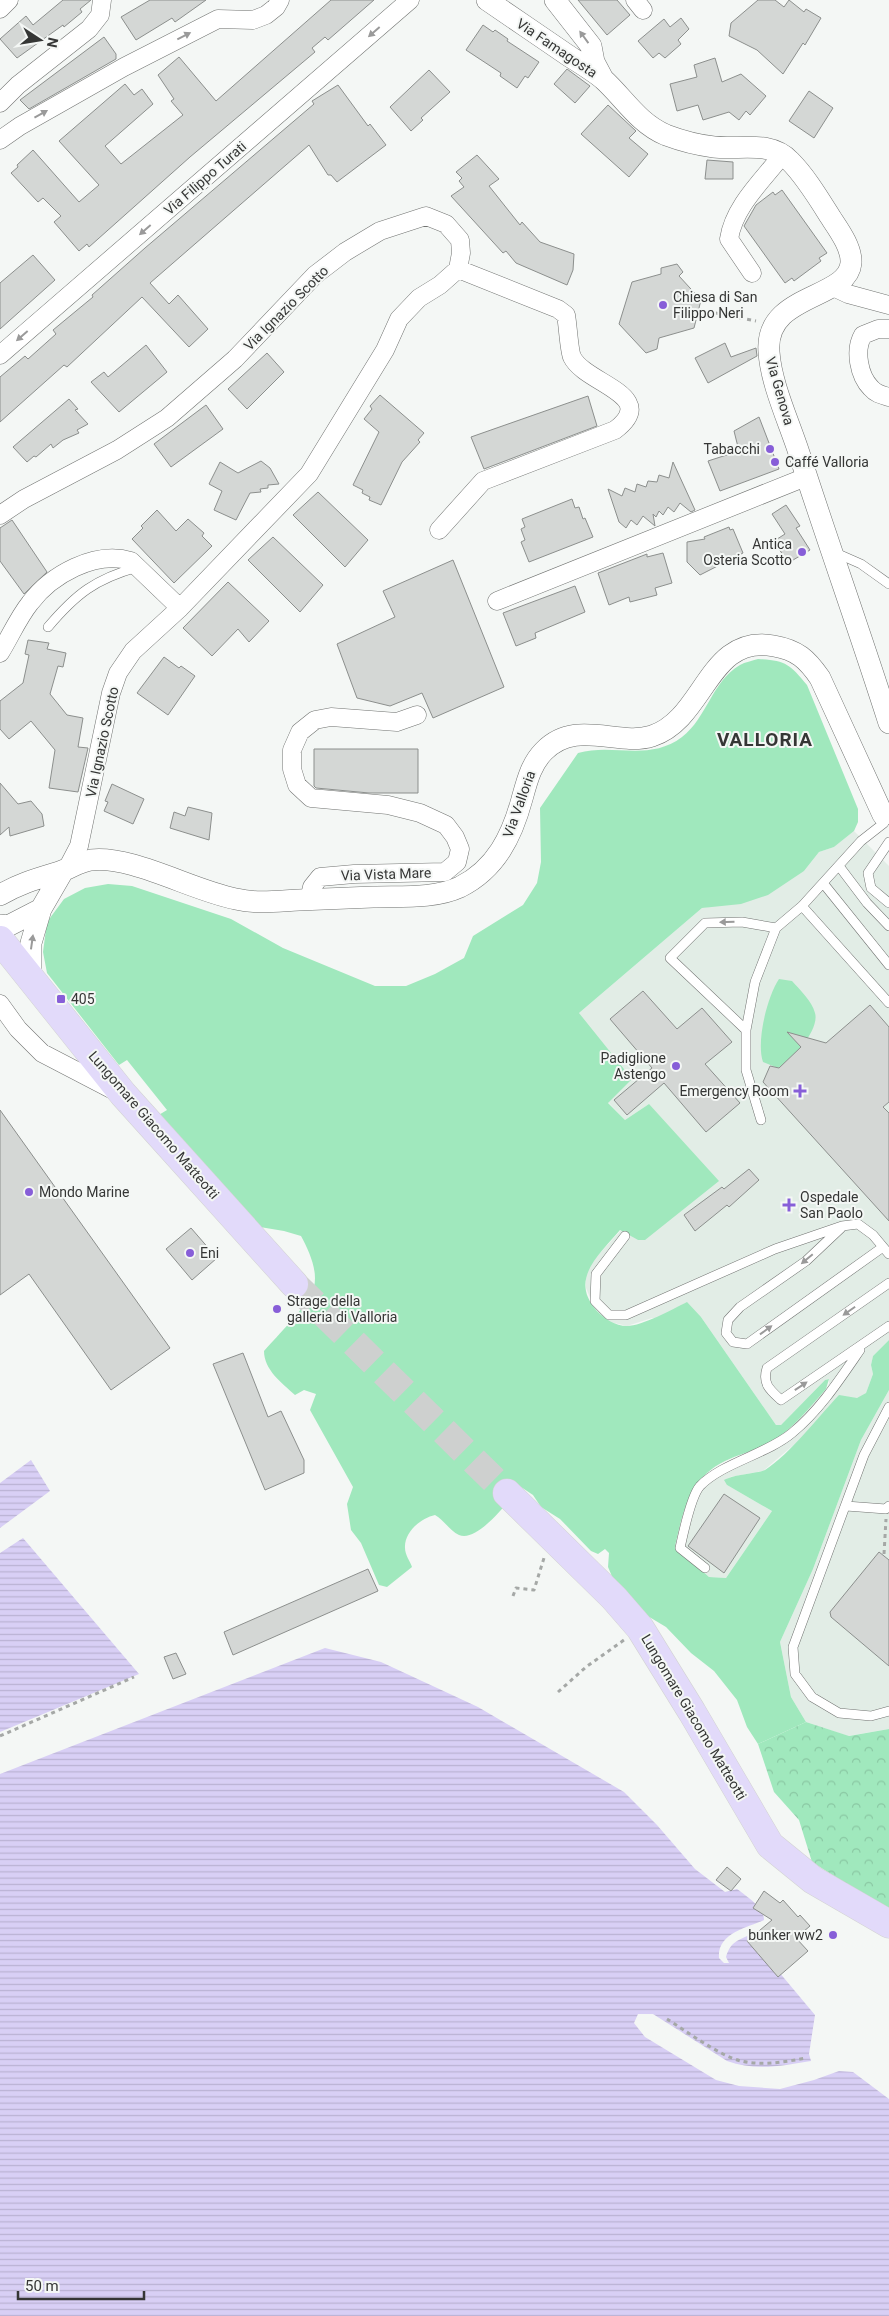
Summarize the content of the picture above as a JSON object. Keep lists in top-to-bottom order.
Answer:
{
  "streets": {
    "main road": ["Lungomare Giacomo Matteotti"],
    "street": [
      "Via Famagosta",
      "Via Filippo Turati",
      "Via Ignazio Scotto",
      "Via Genova",
      "Via Valloria",
      "Via Vista Mare"
    ]
  },
  "crossings": [
    ["Via Ignazio Scotto", "Via Valloria"],
    ["Via Valloria", "Via Vista Mare"]
  ],
  "districts": ["VALLORIA"],
  "places": {
    "other": [
      "Chiesa di San Filippo Neri",
      "Tabacchi",
      "Caffé Valloria",
      "Antica Osteria Scotto",
      "Padiglione Astengo",
      "Mondo Marine",
      "Eni",
      "Strage della galleria di Valloria",
      "bunker ww2"
    ],
    "transit": ["405"],
    "health": ["Emergency Room", "Ospedale San Paolo"]
  },
  "scale_bar": "50 m",
  "north": "right"
}
